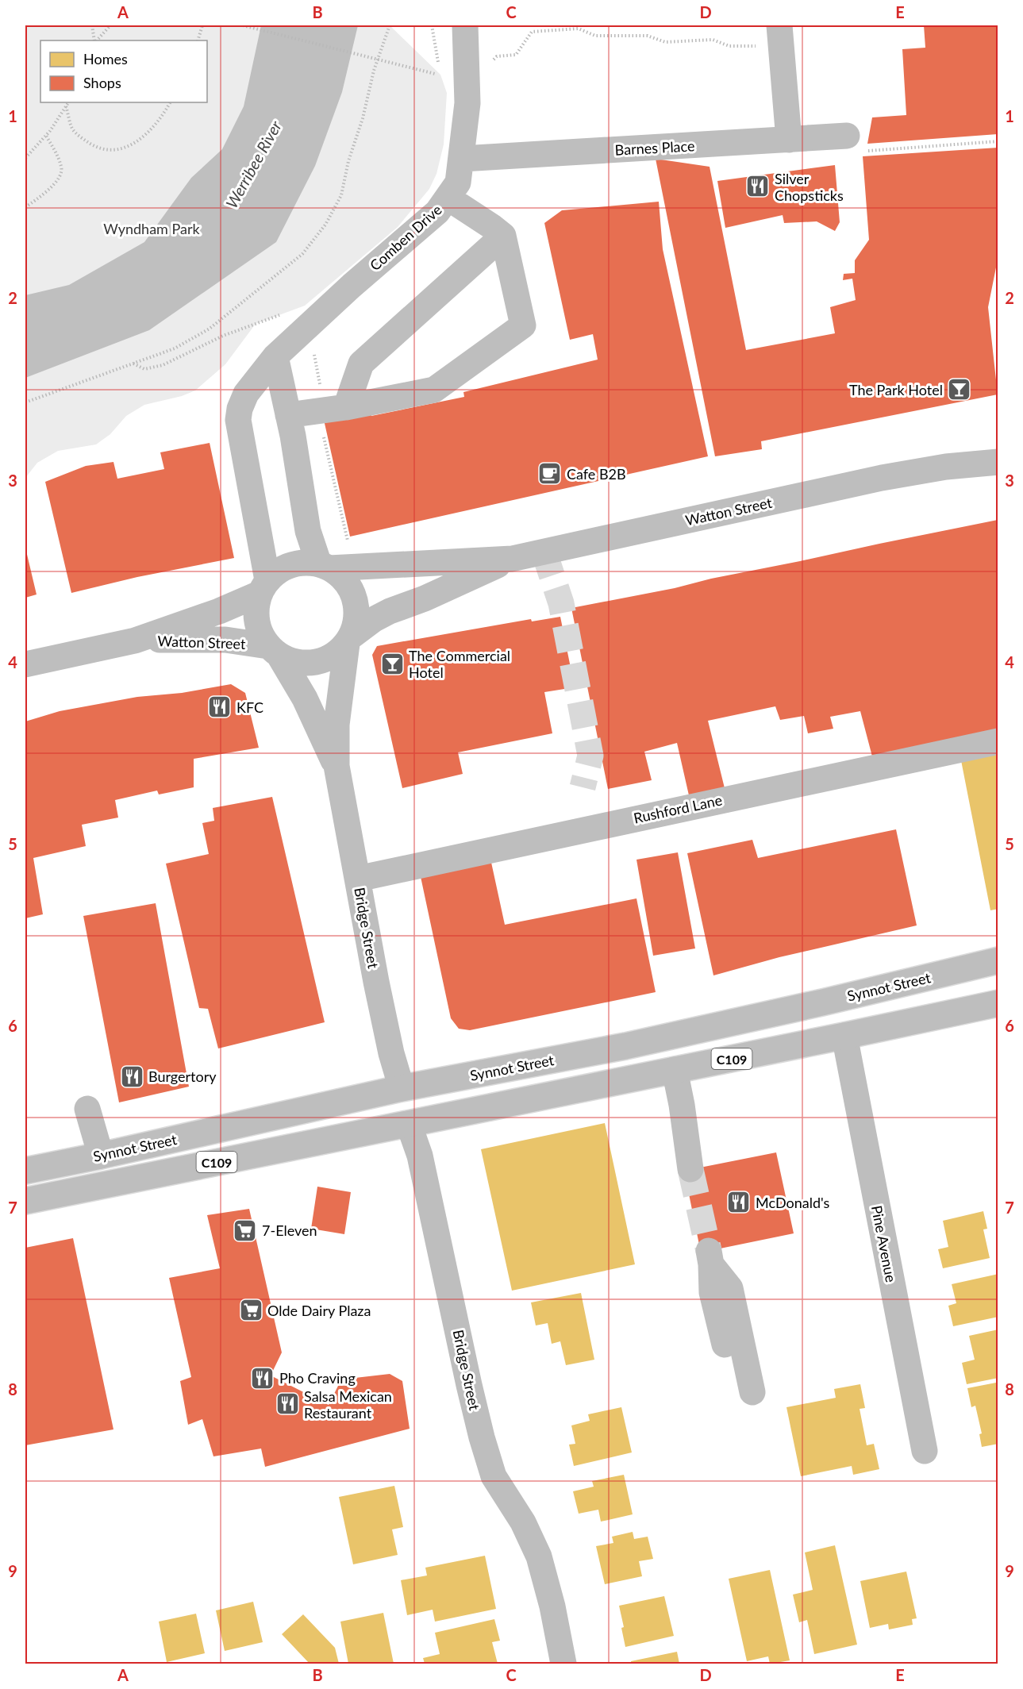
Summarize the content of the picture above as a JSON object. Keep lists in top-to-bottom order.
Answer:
{
  "streets": {
    "main road": [
      "Barnes Place",
      "Comben Drive",
      "Watton Street",
      "Rushford Lane",
      "Bridge Street",
      "Synnot Street",
      "C109",
      "Pine Avenue"
    ]
  },
  "crossings": [
    ["Barnes Place", "Comben Drive"],
    ["Comben Drive", "Watton Street"],
    ["Comben Drive", "Bridge Street"],
    ["Watton Street", "Bridge Street"],
    ["Rushford Lane", "Bridge Street"],
    ["Bridge Street", "Synnot Street"],
    ["Synnot Street", "Pine Avenue"]
  ],
  "water": ["Werribee River"],
  "parks": ["Wyndham Park"],
  "places": {
    "restaurant": [
      "Silver Chopsticks",
      "KFC",
      "Burgertory",
      "McDonald's",
      "Pho Craving",
      "Salsa Mexican Restaurant"
    ],
    "bar": ["The Park Hotel", "The Commercial Hotel"],
    "cafe": ["Cafe B2B"],
    "supermarket": ["7-Eleven", "Olde Dairy Plaza"]
  },
  "legend": ["Homes", "Shops"],
  "grid": {
    "columns": [
      "A",
      "B",
      "C",
      "D",
      "E"
    ],
    "rows": [
      "1",
      "2",
      "3",
      "4",
      "5",
      "6",
      "7",
      "8",
      "9"
    ]
  }
}
